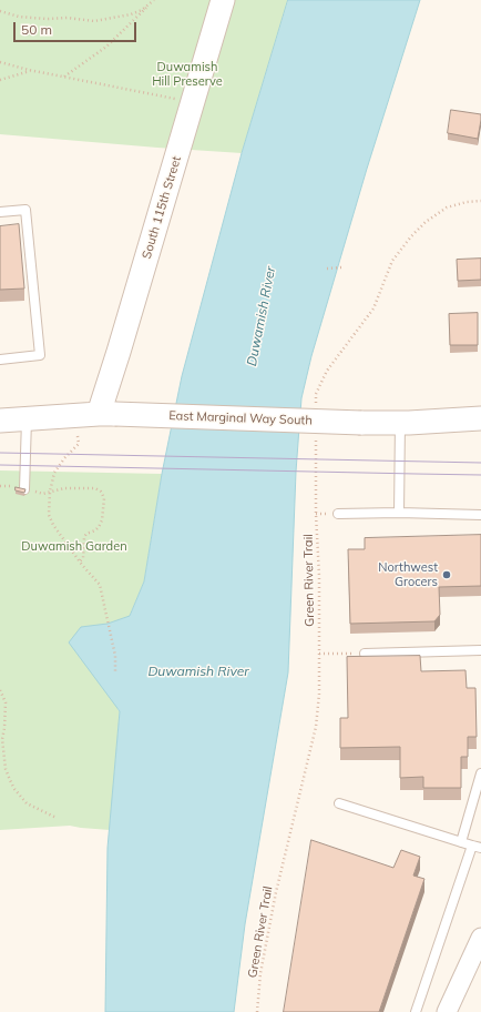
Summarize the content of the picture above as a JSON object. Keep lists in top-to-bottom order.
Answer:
{
  "streets": {
    "street": ["South 115th Street", "East Marginal Way South"],
    "path": ["Green River Trail"]
  },
  "crossings": [
    ["South 115th Street", "East Marginal Way South"]
  ],
  "water": ["Duwamish River"],
  "parks": ["Duwamish Hill Preserve", "Duwamish Garden"],
  "places": ["Northwest Grocers"],
  "scale_bar": "50 m"
}
